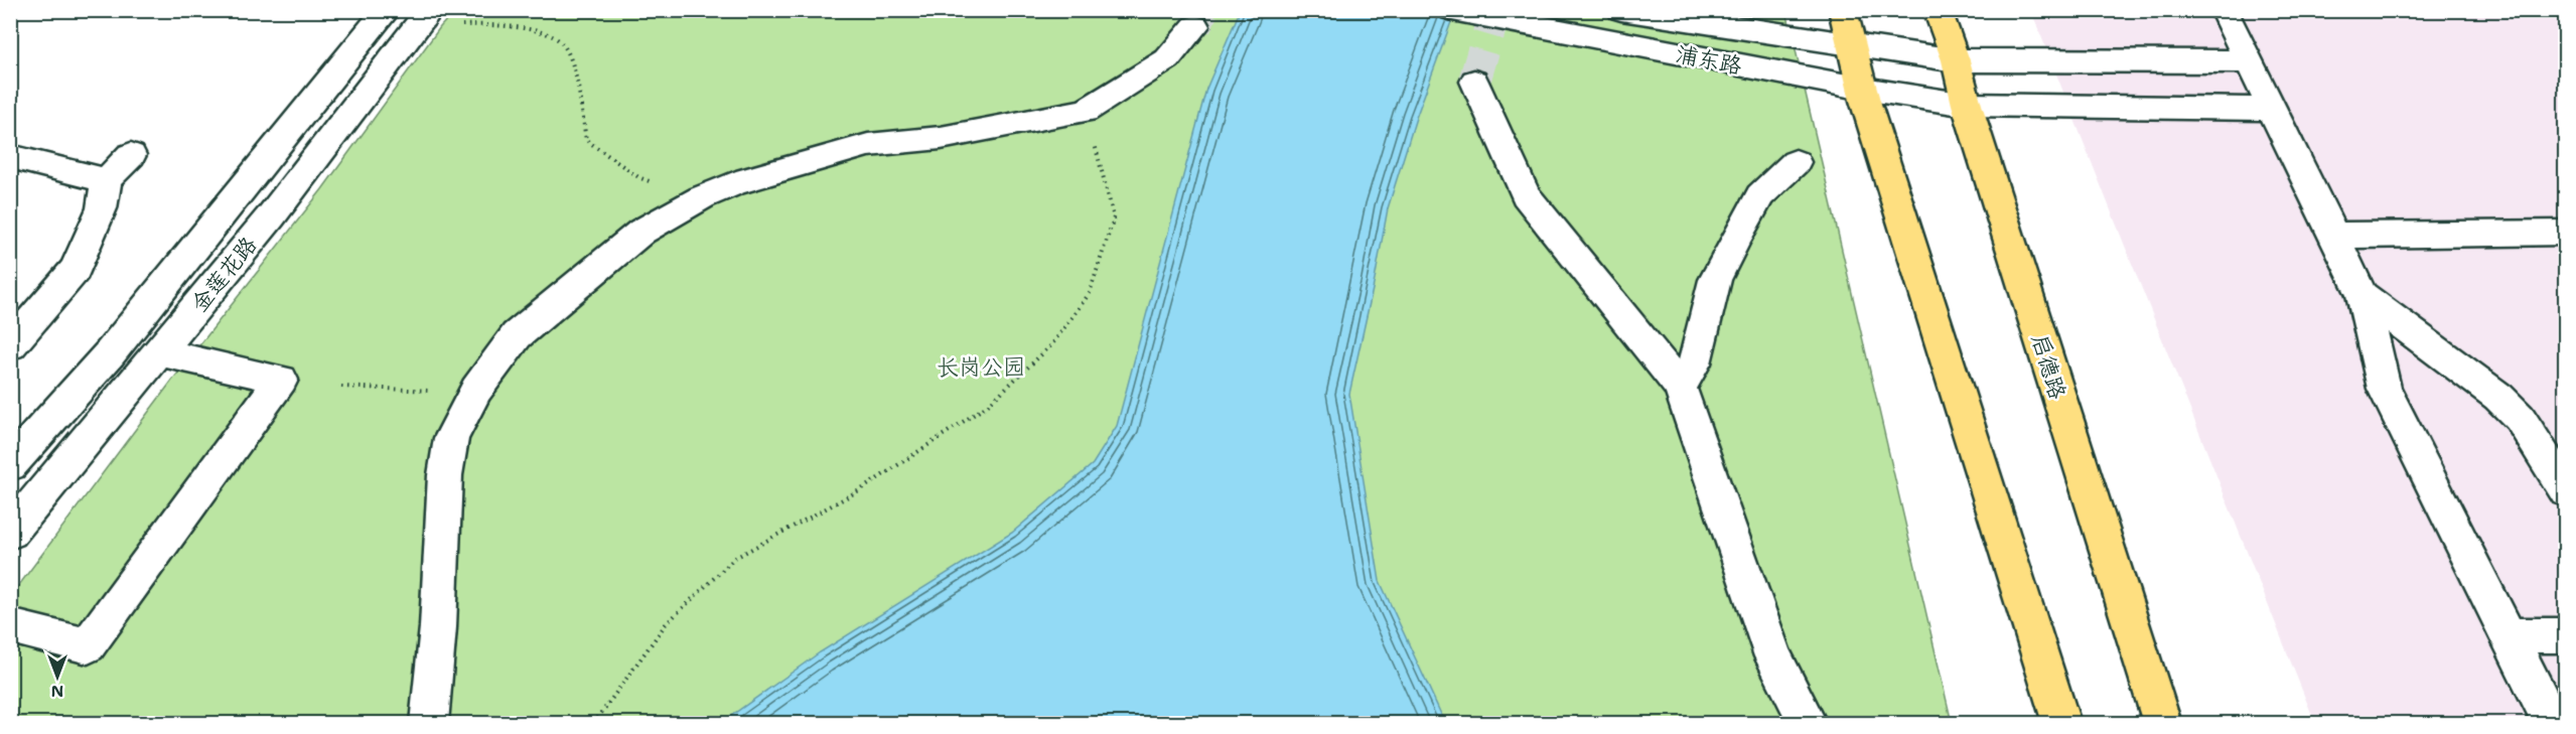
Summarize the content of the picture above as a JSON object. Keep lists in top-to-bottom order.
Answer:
{
  "streets": {
    "main road": ["启德路"],
    "street": ["浦东路", "金莲花路"]
  },
  "crossings": [
    ["浦东路", "启德路"]
  ],
  "parks": ["长岗公园"],
  "north": "bottom"
}
